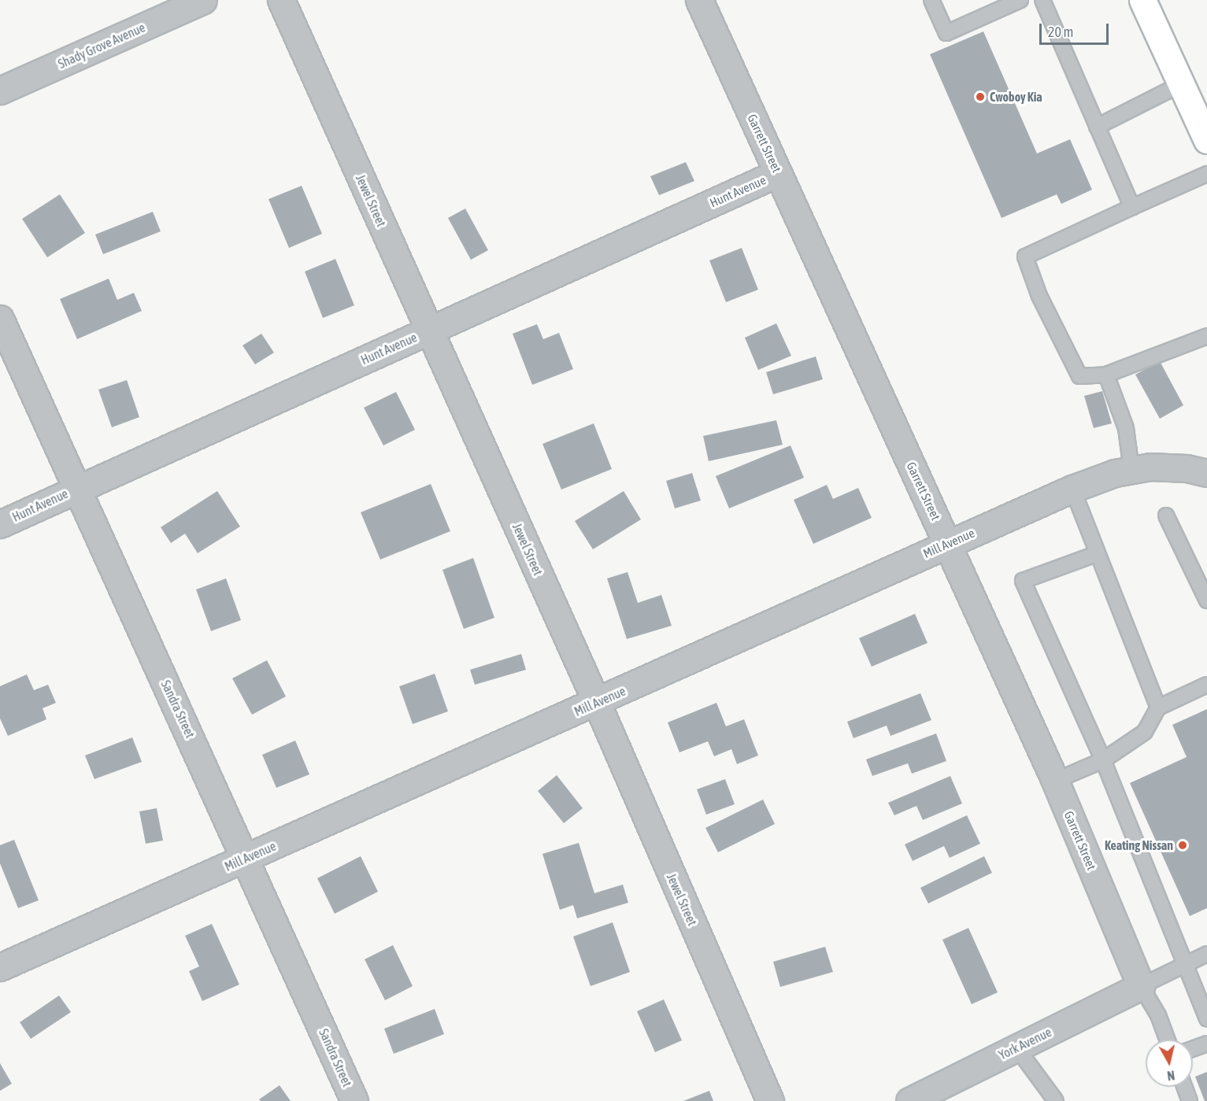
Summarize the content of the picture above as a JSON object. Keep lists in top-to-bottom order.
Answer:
{
  "streets": {
    "street": [
      "Shady Grove Avenue",
      "Garrett Street",
      "Hunt Avenue",
      "Jewel Street",
      "Mill Avenue",
      "Sandra Street",
      "York Avenue"
    ]
  },
  "crossings": [
    ["Garrett Street", "Hunt Avenue"],
    ["Garrett Street", "Mill Avenue"],
    ["Garrett Street", "York Avenue"],
    ["Hunt Avenue", "Jewel Street"],
    ["Hunt Avenue", "Sandra Street"],
    ["Jewel Street", "Mill Avenue"],
    ["Mill Avenue", "Sandra Street"]
  ],
  "places": ["Cwoboy Kia", "Keating Nissan"],
  "scale_bar": "20 m",
  "north": "bottom"
}
